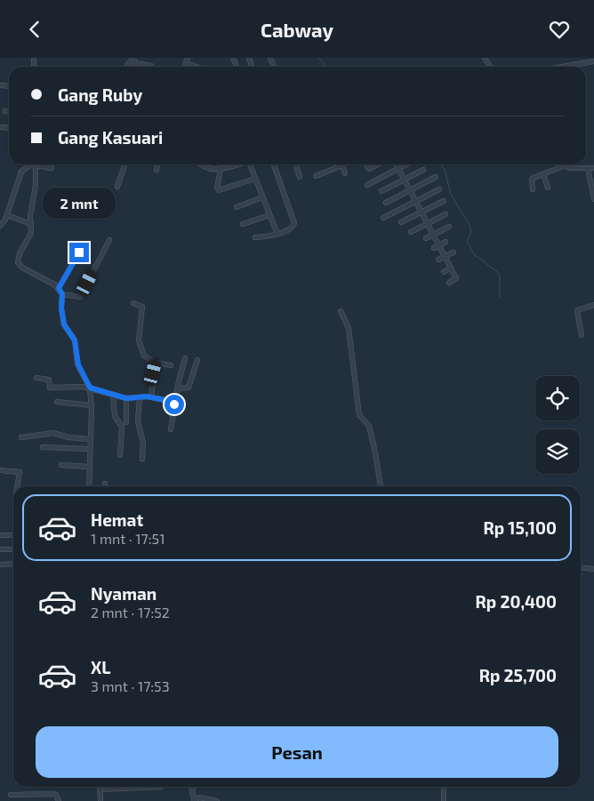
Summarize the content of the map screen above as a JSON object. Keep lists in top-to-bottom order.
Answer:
{
  "page": {
    "header": "Cabway",
    "banner": ["Gang Ruby", "Gang Kasuari"],
    "bubble": "2 mnt",
    "list": [
      {
        "name": "Hemat",
        "note": "1 mnt · 17:51",
        "value": "Rp 15,100"
      },
      {
        "name": "Nyaman",
        "note": "2 mnt · 17:52",
        "value": "Rp 20,400"
      },
      {
        "name": "XL",
        "note": "3 mnt · 17:53",
        "value": "Rp 25,700"
      }
    ],
    "buttons": "Pesan"
  }
}
